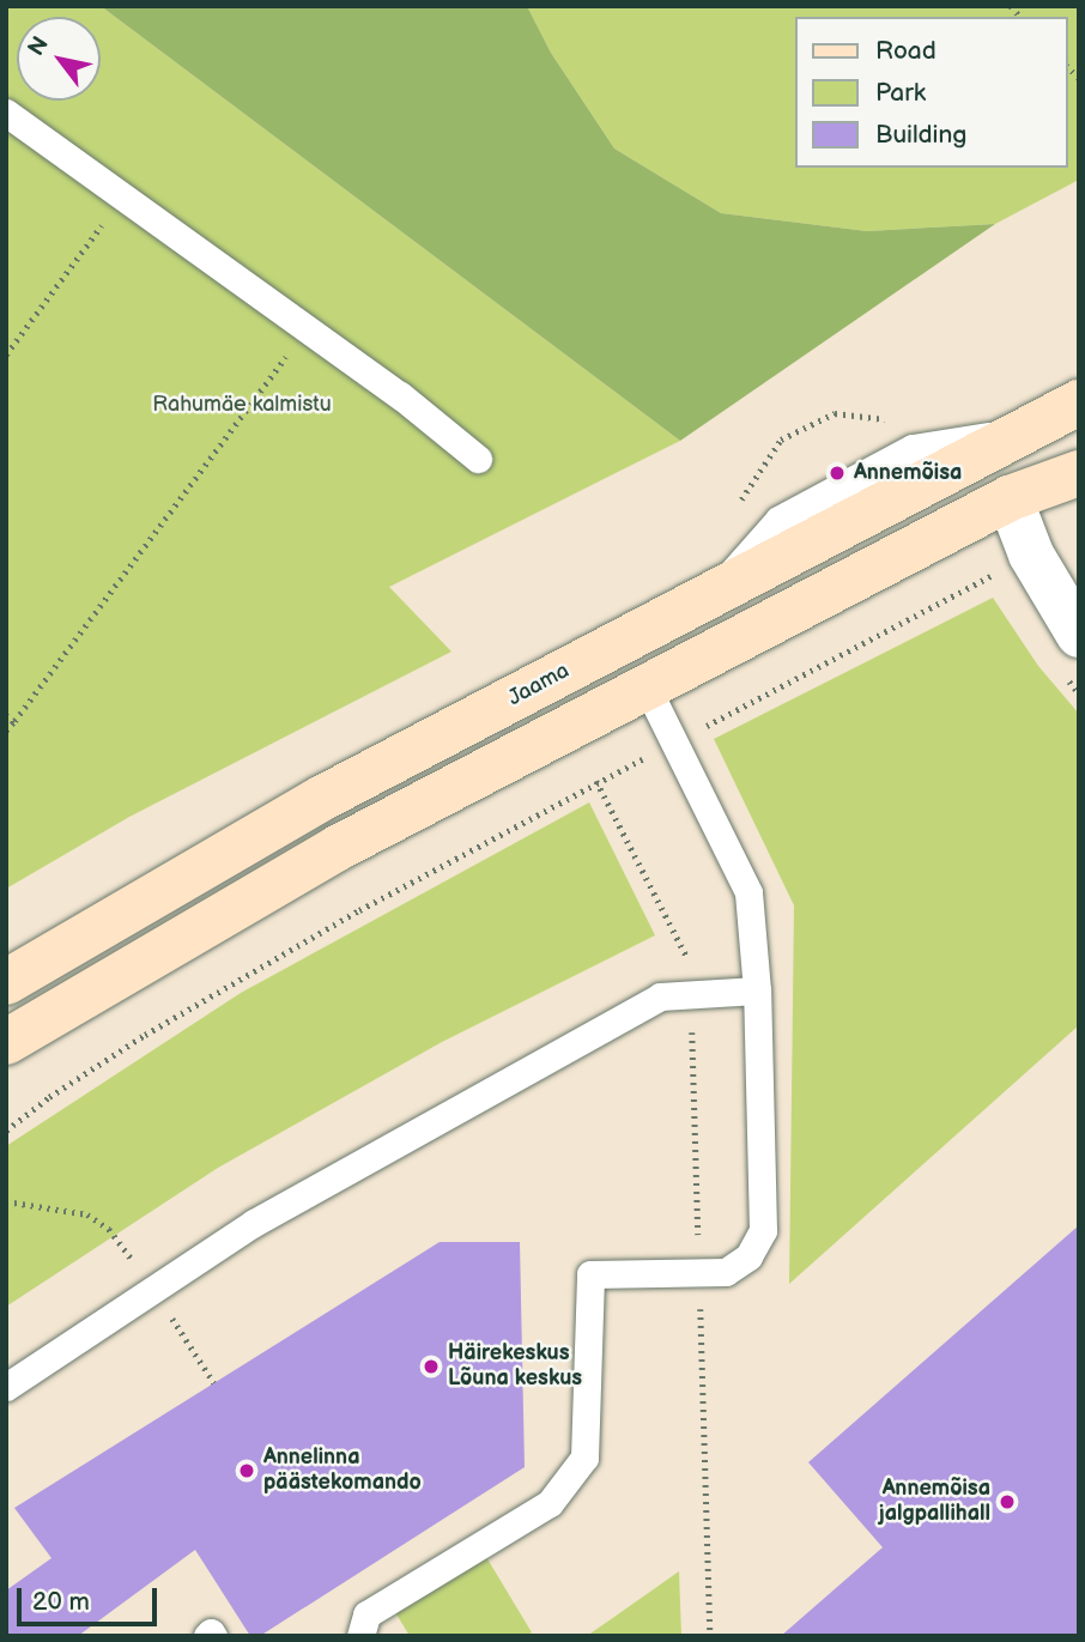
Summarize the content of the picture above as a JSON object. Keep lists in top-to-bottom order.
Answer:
{
  "streets": {
    "main road": ["Jaama"]
  },
  "parks": ["Rahumäe kalmistu"],
  "places": [
    "Annemõisa",
    "Häirekeskus Lõuna keskus",
    "Annelinna päästekomando",
    "Annemõisa jalgpallihall"
  ],
  "legend": ["Road", "Park", "Building"],
  "scale_bar": "20 m",
  "north": "top left"
}
